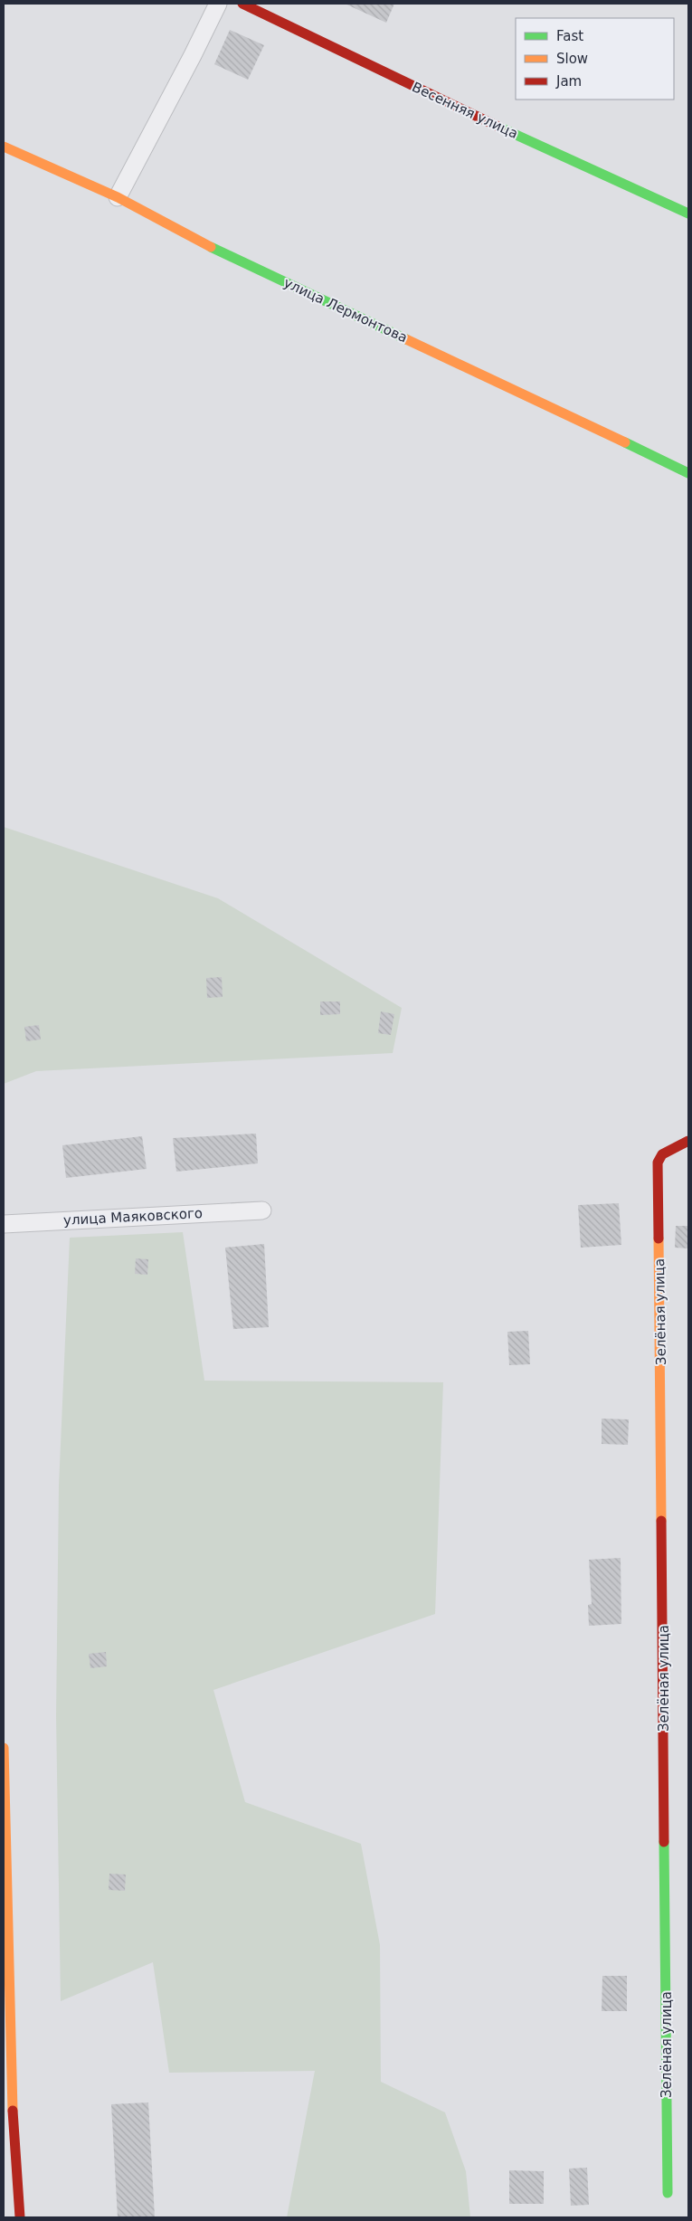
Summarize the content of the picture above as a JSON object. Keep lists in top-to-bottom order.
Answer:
{
  "streets": {
    "street": [
      "Весенняя улица",
      "улица Лермонтова",
      "улица Маяковского",
      "Зелёная улица"
    ]
  },
  "legend": ["Fast", "Slow", "Jam"]
}
